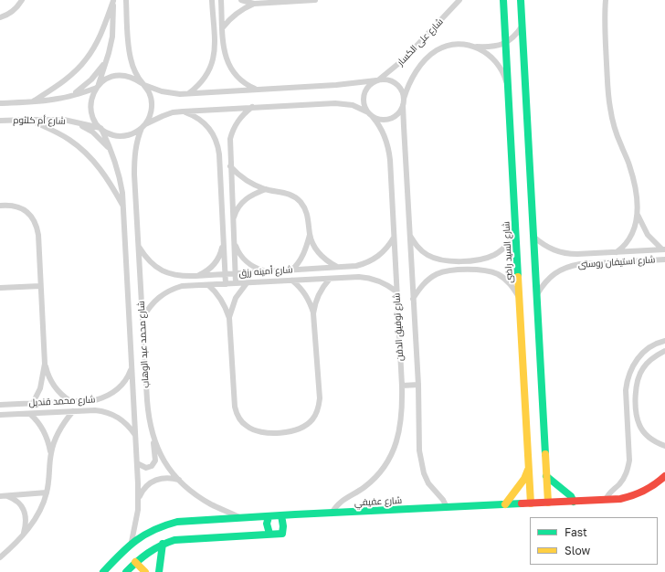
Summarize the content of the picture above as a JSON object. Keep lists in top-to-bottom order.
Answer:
{
  "streets": {
    "street": [
      "شارع على الكسار",
      "شارع أم كلثوم",
      "شارع السيد راضى",
      "شارع استيفان روستى",
      "شارع أمينه رزق",
      "شارع توفيق الدقن",
      "شارع محمد عبد الوهاب",
      "شارع محمد قنديل",
      "شارع عفيفي"
    ]
  },
  "crossings": [
    ["شارع على الكسار", "شارع السيد راضى"],
    ["شارع على الكسار", "شارع توفيق الدقن"],
    ["شارع أم كلثوم", "شارع محمد عبد الوهاب"],
    ["شارع السيد راضى", "شارع عفيفي"],
    ["شارع أمينه رزق", "شارع توفيق الدقن"],
    ["شارع أمينه رزق", "شارع محمد عبد الوهاب"],
    ["شارع توفيق الدقن", "شارع عفيفي"],
    ["شارع محمد عبد الوهاب", "شارع محمد قنديل"],
    ["شارع محمد عبد الوهاب", "شارع عفيفي"]
  ],
  "legend": ["Fast", "Slow"]
}
